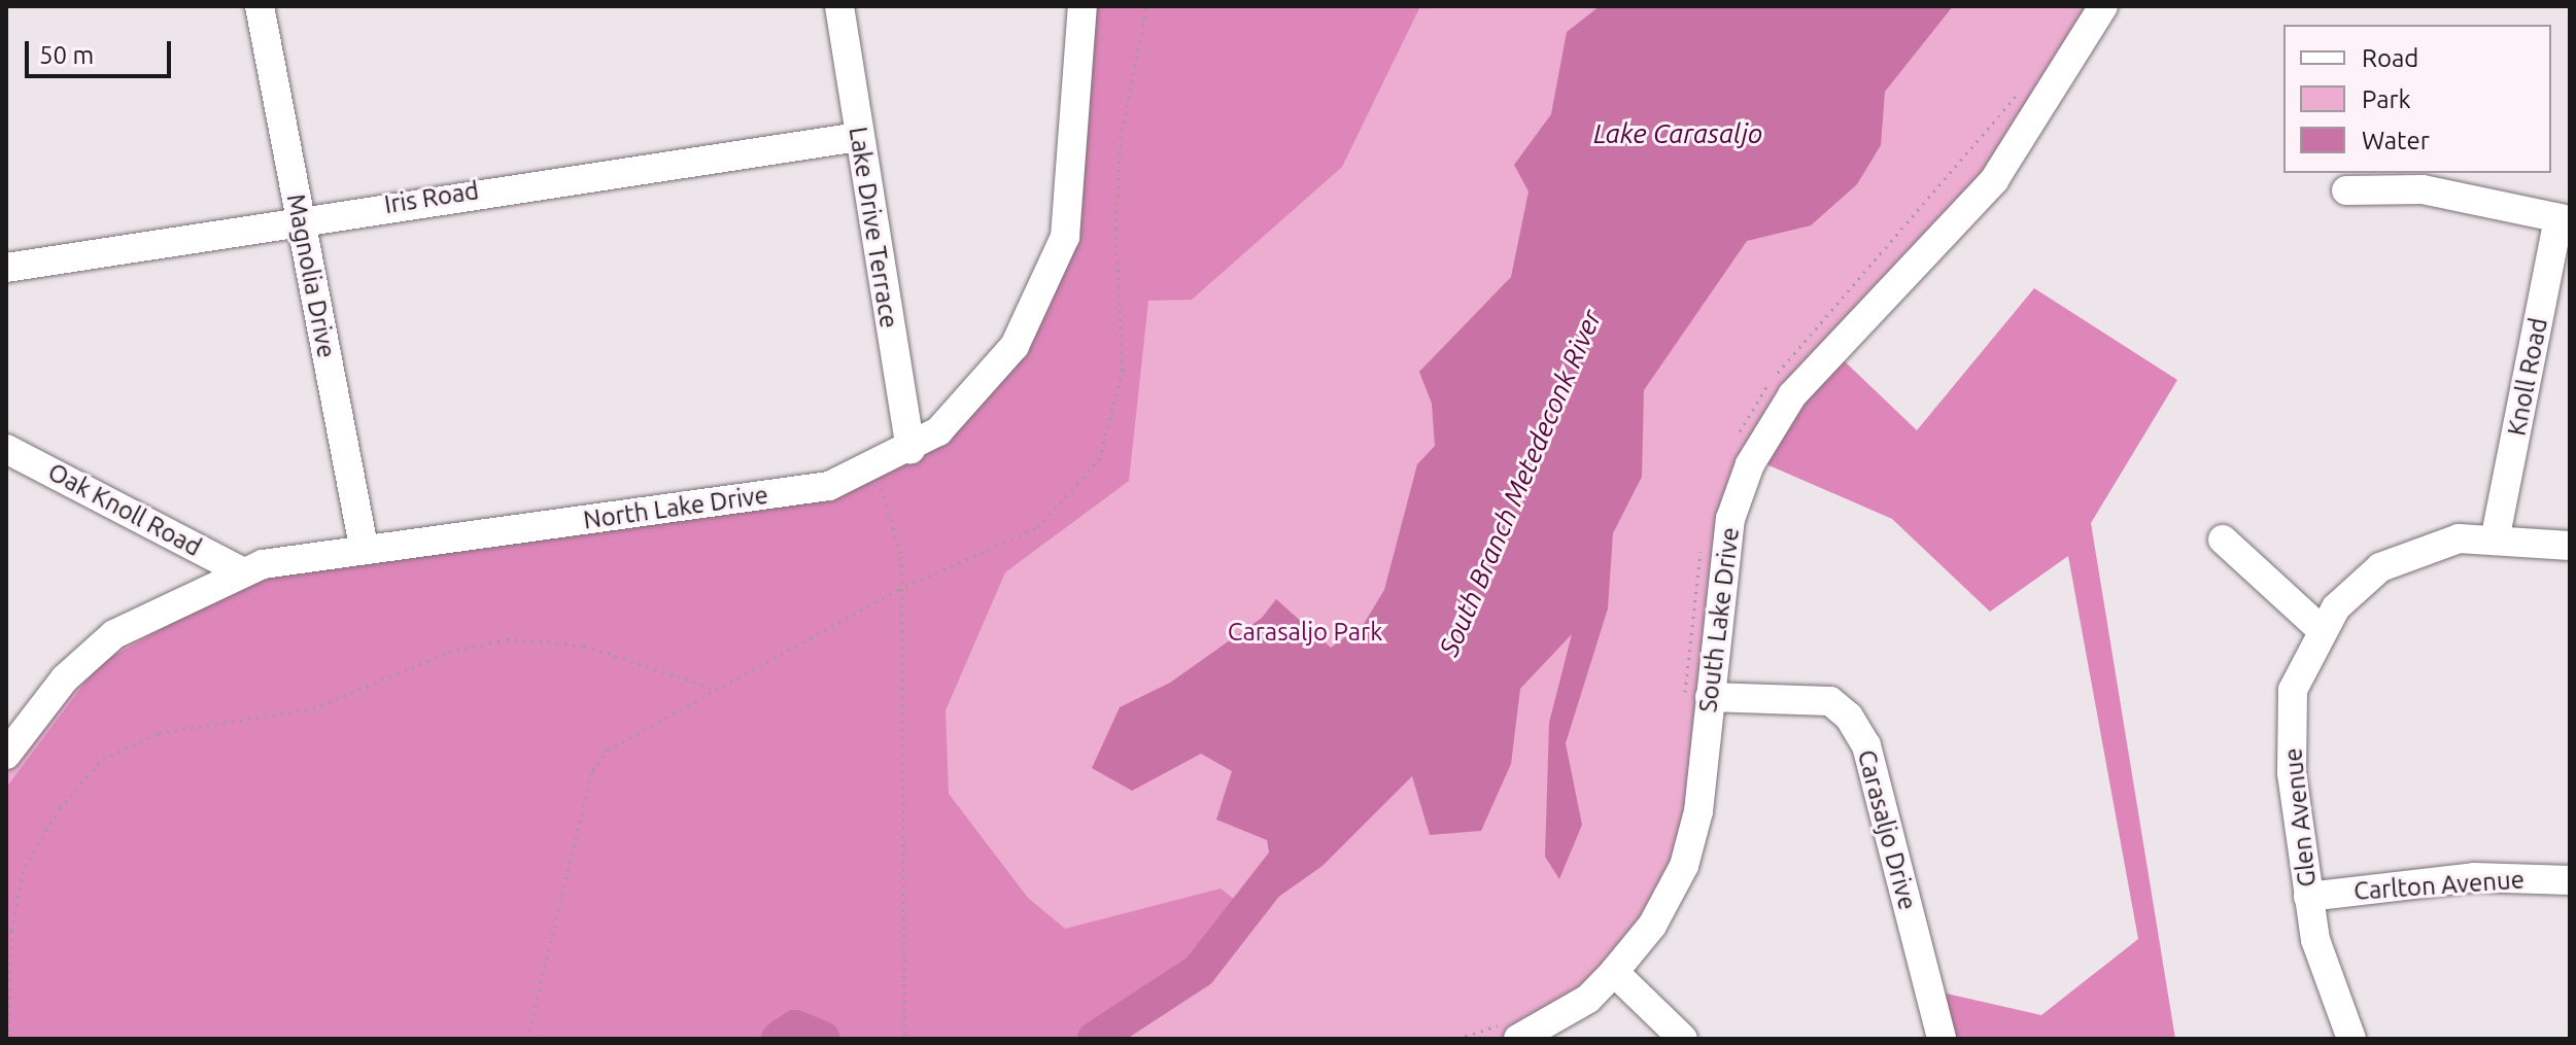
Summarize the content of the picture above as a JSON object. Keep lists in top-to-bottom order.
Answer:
{
  "streets": {
    "street": [
      "Iris Road",
      "Lake Drive Terrace",
      "Magnolia Drive",
      "Knoll Road",
      "North Lake Drive",
      "Oak Knoll Road",
      "South Lake Drive",
      "Glen Avenue",
      "Carasaljo Drive",
      "Carlton Avenue"
    ]
  },
  "crossings": [
    ["Iris Road", "Lake Drive Terrace"],
    ["Iris Road", "Magnolia Drive"],
    ["Lake Drive Terrace", "North Lake Drive"],
    ["Magnolia Drive", "North Lake Drive"],
    ["Knoll Road", "Glen Avenue"],
    ["North Lake Drive", "Oak Knoll Road"],
    ["South Lake Drive", "Carasaljo Drive"],
    ["Glen Avenue", "Carlton Avenue"]
  ],
  "water": ["Lake Carasaljo", "South Branch Metedeconk River"],
  "parks": ["Carasaljo Park"],
  "legend": ["Road", "Park", "Water"],
  "scale_bar": "50 m"
}
